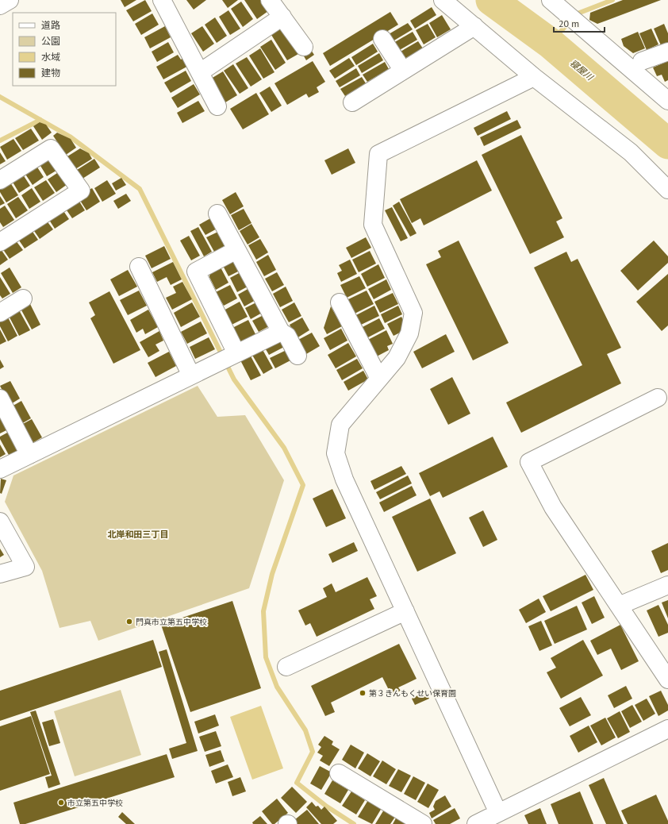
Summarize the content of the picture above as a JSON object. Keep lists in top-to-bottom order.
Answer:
{
  "districts": ["北岸和田三丁目"],
  "water": ["寝屋川"],
  "places": ["門真市立第五中学校", "第３きんもくせい保育園", "市立第五中学校"],
  "legend": [
    "道路",
    "公園",
    "水域",
    "建物"
  ],
  "scale_bar": "20 m"
}
